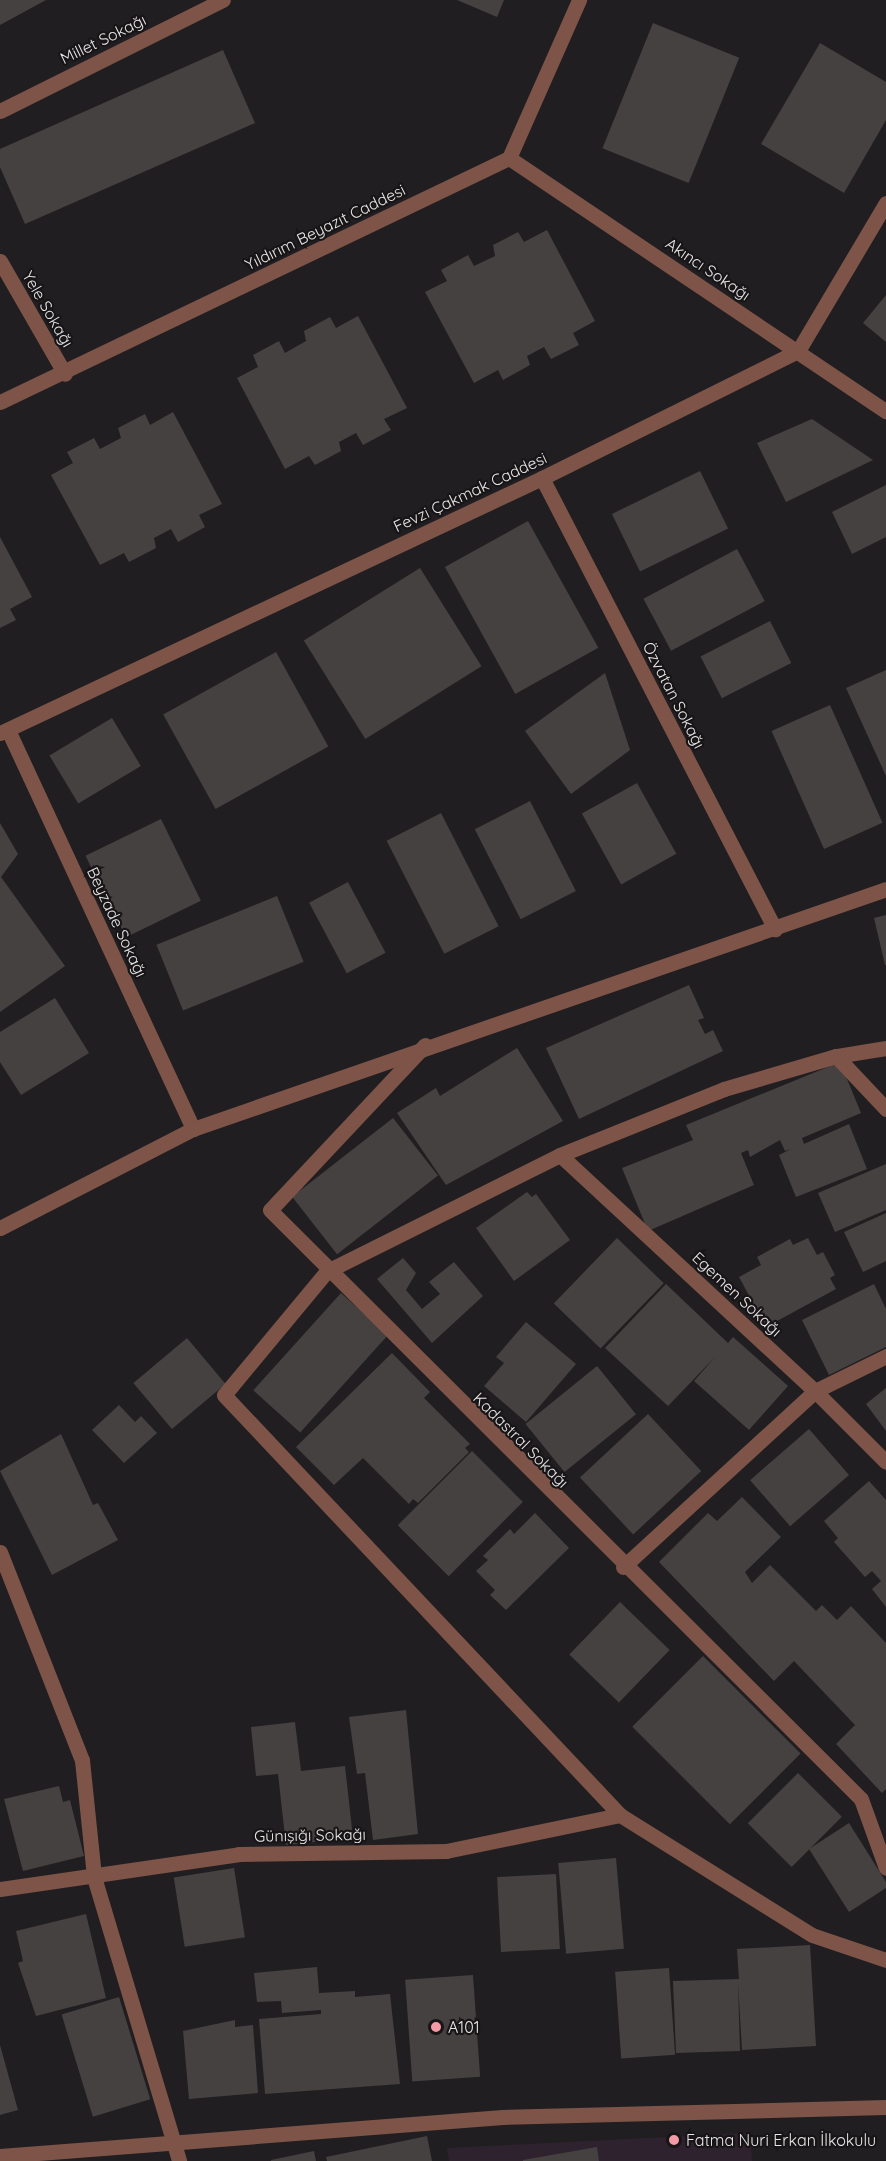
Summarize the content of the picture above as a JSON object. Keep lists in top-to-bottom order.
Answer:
{
  "streets": {
    "street": [
      "Millet Sokağı",
      "Yıldırım Beyazıt Caddesi",
      "Akıncı Sokağı",
      "Yele Sokağı",
      "Fevzi Çakmak Caddesi",
      "Özvatan Sokağı",
      "Beyzade Sokağı",
      "Egemen Sokağı",
      "Kadastral Sokağı",
      "Günışığı Sokağı"
    ]
  },
  "crossings": [
    ["Yıldırım Beyazıt Caddesi", "Akıncı Sokağı"],
    ["Yıldırım Beyazıt Caddesi", "Yele Sokağı"],
    ["Akıncı Sokağı", "Fevzi Çakmak Caddesi"],
    ["Fevzi Çakmak Caddesi", "Özvatan Sokağı"],
    ["Fevzi Çakmak Caddesi", "Beyzade Sokağı"]
  ],
  "places": ["A101", "Fatma Nuri Erkan İlkokulu"]
}
